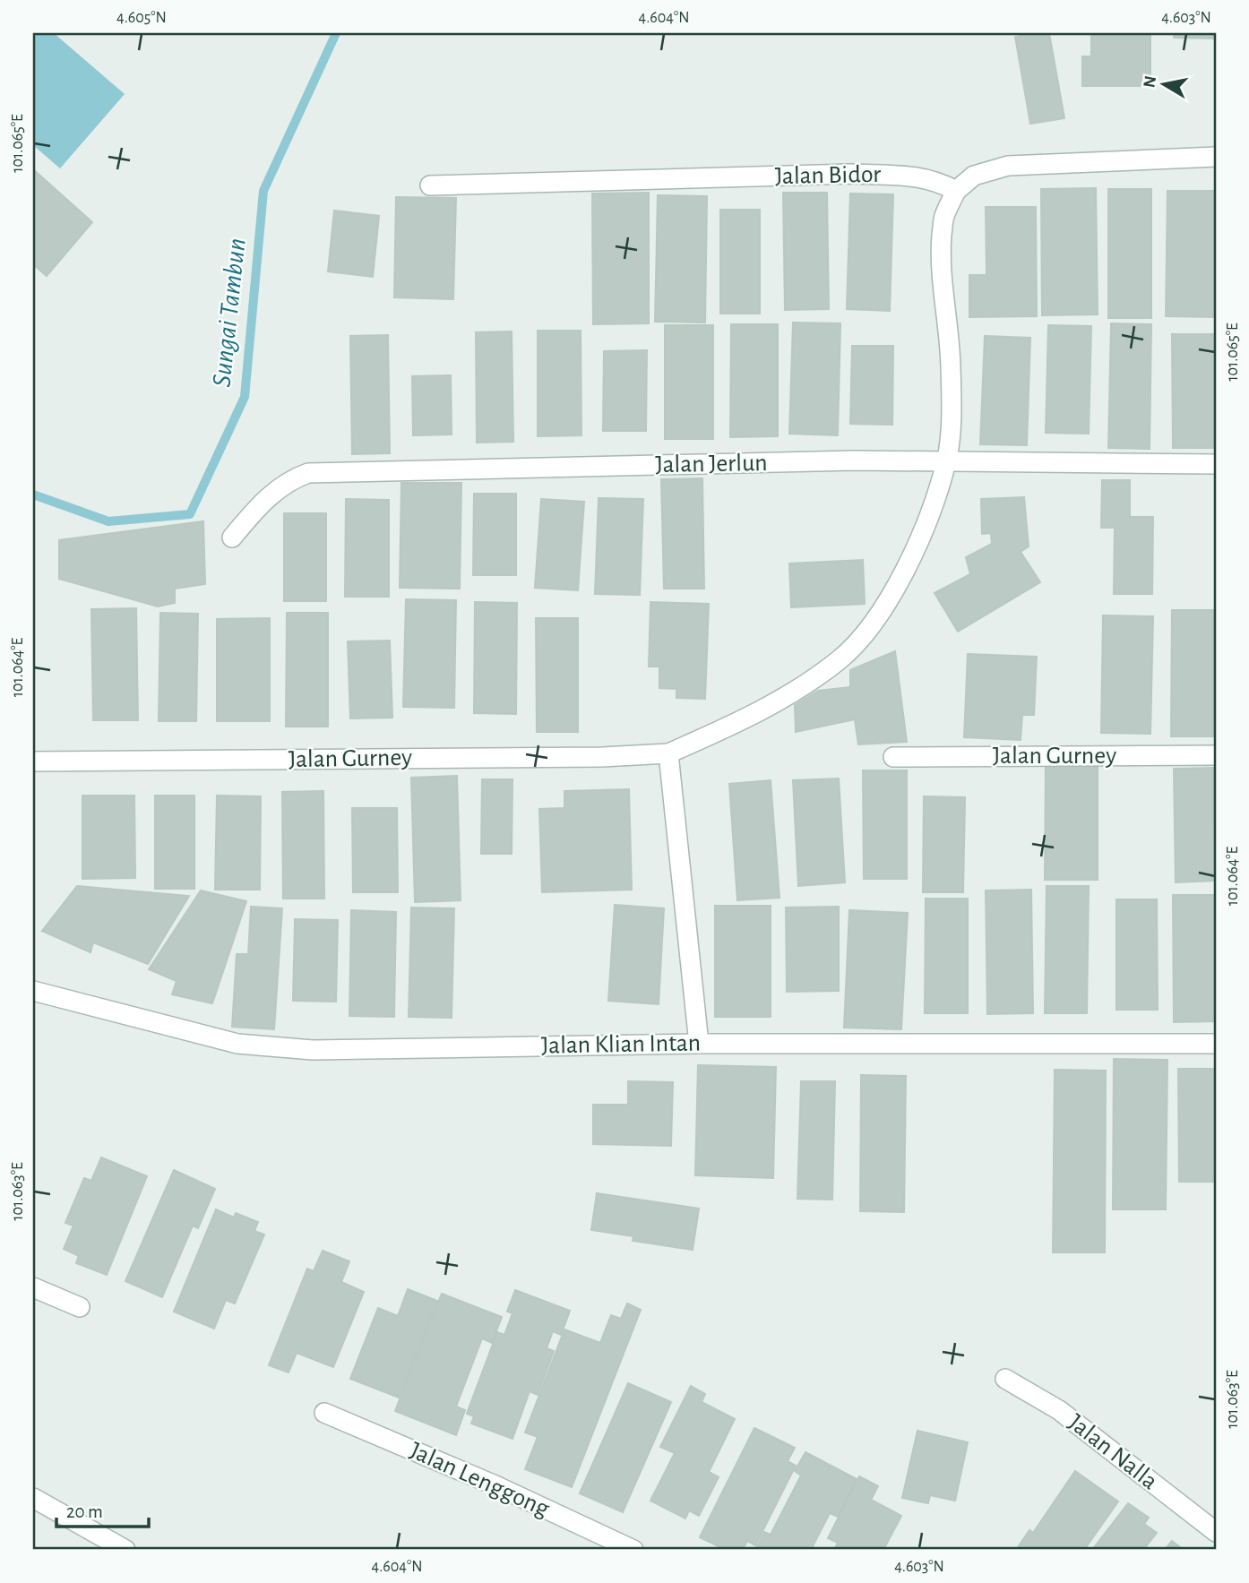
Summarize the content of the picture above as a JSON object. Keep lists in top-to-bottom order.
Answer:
{
  "streets": {
    "street": [
      "Jalan Bidor",
      "Jalan Jerlun",
      "Jalan Gurney",
      "Jalan Klian Intan",
      "Jalan Nalla",
      "Jalan Lenggong"
    ]
  },
  "water": ["Sungai Tambun"],
  "scale_bar": "20 m",
  "north": "left",
  "coordinates": [
    "4.605°N",
    "4.604°N",
    "4.603°N",
    "101.065°E",
    "101.064°E",
    "101.063°E"
  ]
}
